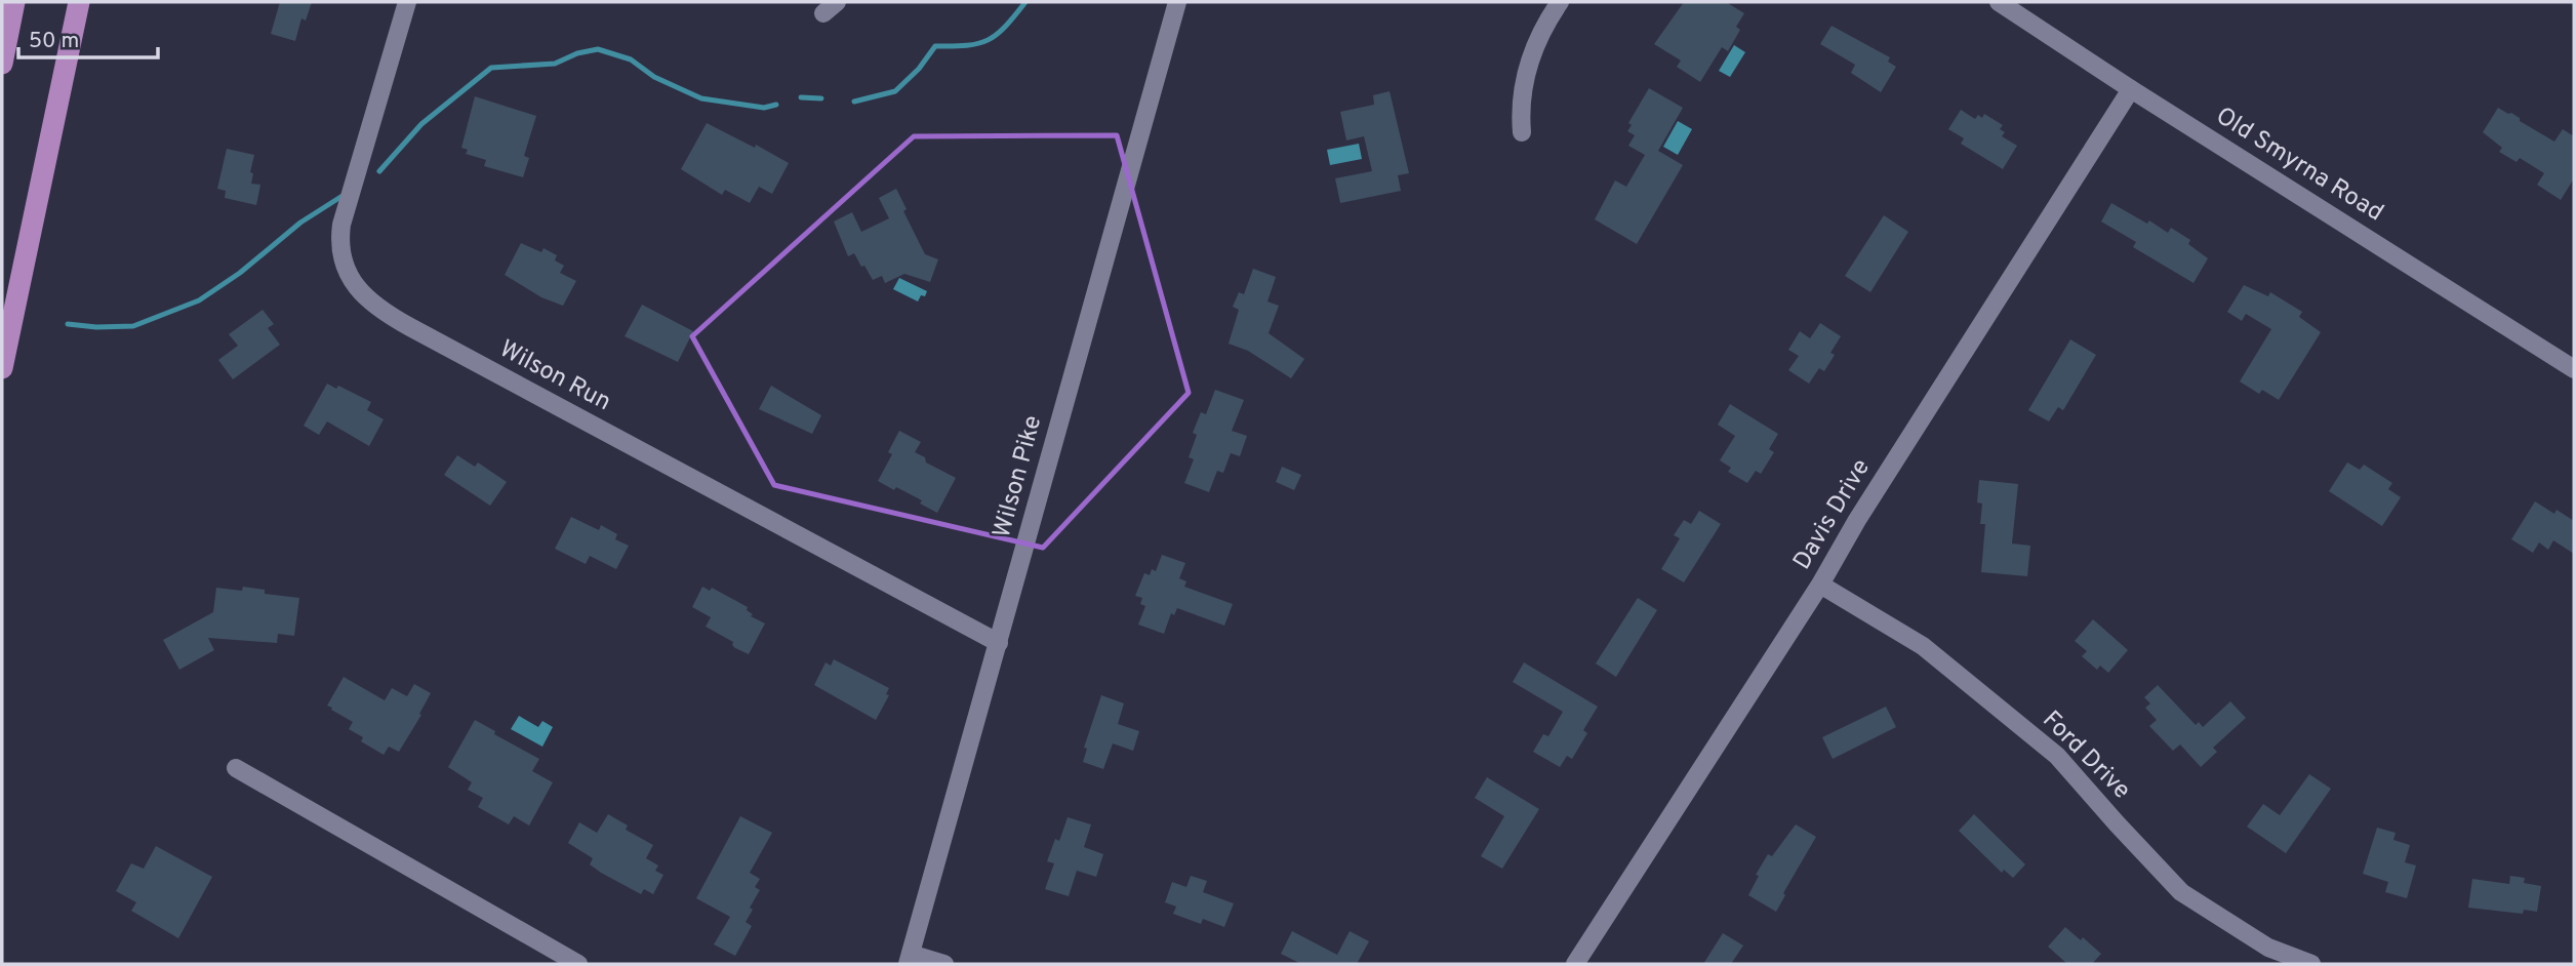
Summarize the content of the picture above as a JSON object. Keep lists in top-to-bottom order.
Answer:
{
  "streets": {
    "street": [
      "Old Smyrna Road",
      "Wilson Run",
      "Wilson Pike",
      "Davis Drive",
      "Ford Drive"
    ]
  },
  "crossings": [
    ["Old Smyrna Road", "Davis Drive"],
    ["Wilson Run", "Wilson Pike"],
    ["Davis Drive", "Ford Drive"]
  ],
  "scale_bar": "50 m"
}
